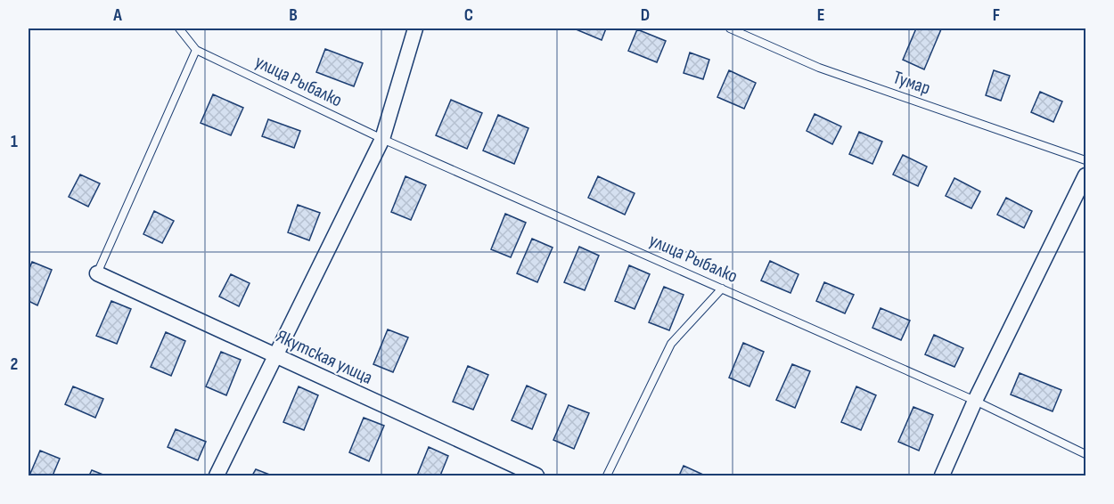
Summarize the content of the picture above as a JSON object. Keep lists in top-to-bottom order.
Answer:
{
  "streets": {
    "street": ["Якутская улица"],
    "lane": ["улица Рыбалко", "Тумар"]
  },
  "grid": {
    "columns": [
      "A",
      "B",
      "C",
      "D",
      "E",
      "F"
    ],
    "rows": ["1", "2"]
  }
}
